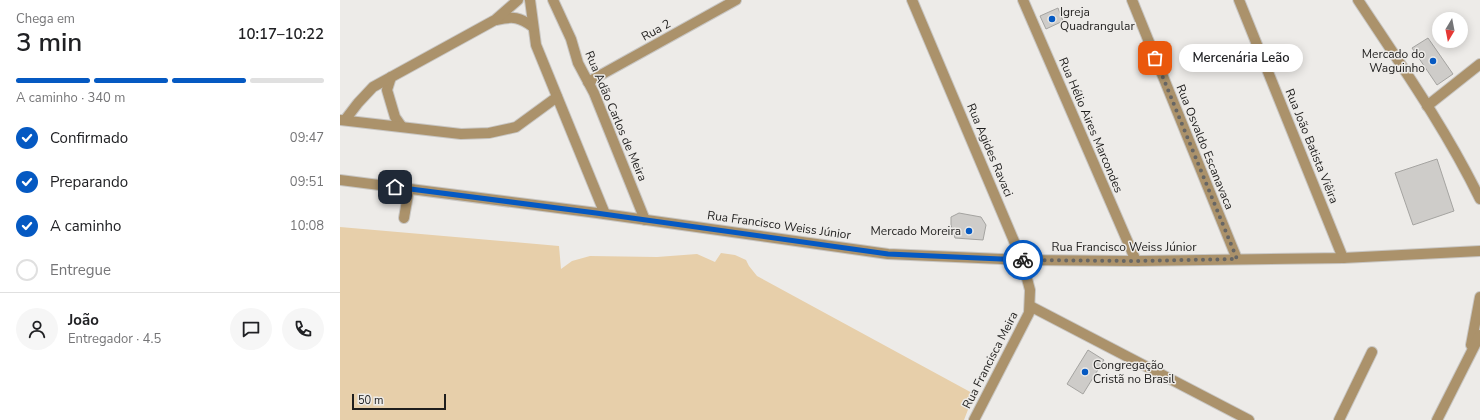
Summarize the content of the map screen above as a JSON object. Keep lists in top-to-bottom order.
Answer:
{
  "streets": {
    "street": [
      "Rua 2",
      "Rua Adão Carlos de Meira",
      "Rua Hélio Aires Marcondes",
      "Rua João Batista Viêira",
      "Rua Osvaldo Escanavaca",
      "Rua Agides Ravaci",
      "Rua Francisco Weiss Júnior",
      "Rua Francisca Meira"
    ]
  },
  "crossings": [
    ["Rua 2", "Rua Adão Carlos de Meira"],
    ["Rua Adão Carlos de Meira", "Rua Francisco Weiss Júnior"],
    ["Rua Hélio Aires Marcondes", "Rua Francisco Weiss Júnior"],
    ["Rua João Batista Viêira", "Rua Francisco Weiss Júnior"],
    ["Rua Osvaldo Escanavaca", "Rua Francisco Weiss Júnior"],
    ["Rua Agides Ravaci", "Rua Francisco Weiss Júnior"],
    ["Rua Agides Ravaci", "Rua Francisca Meira"]
  ],
  "places": [
    "Igreja Quadrangular",
    "Mercenária Leão",
    "Mercado do Waguinho",
    "Mercado Moreira",
    "Congregação Cristã no Brasil"
  ],
  "scale_bar": "50 m",
  "north": "bottom",
  "page": {
    "heading": ["3 min", "Chega em", "10:17–10:22"],
    "panel": ["João", "Entregador · 4.5"],
    "bubble": "Mercenária Leão",
    "bar": "A caminho · 340 m",
    "list": [
      ["Confirmado", "09:47"],
      ["Preparando", "09:51"],
      ["A caminho", "10:08"],
      "Entregue"
    ],
    "scale": "50 m"
  }
}
